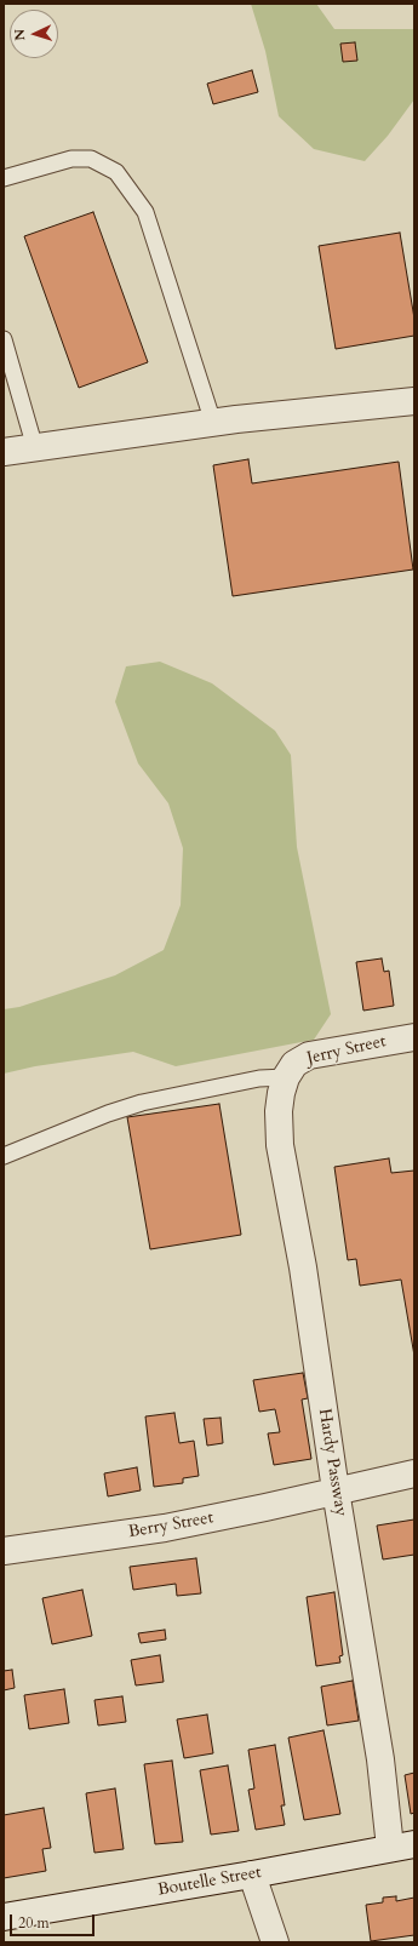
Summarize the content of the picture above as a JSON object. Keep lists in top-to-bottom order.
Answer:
{
  "streets": {
    "street": [
      "Jerry Street",
      "Hardy Passway",
      "Berry Street",
      "Boutelle Street"
    ]
  },
  "crossings": [
    ["Jerry Street", "Hardy Passway"],
    ["Hardy Passway", "Berry Street"],
    ["Hardy Passway", "Boutelle Street"]
  ],
  "scale_bar": "20 m",
  "north": "left"
}
